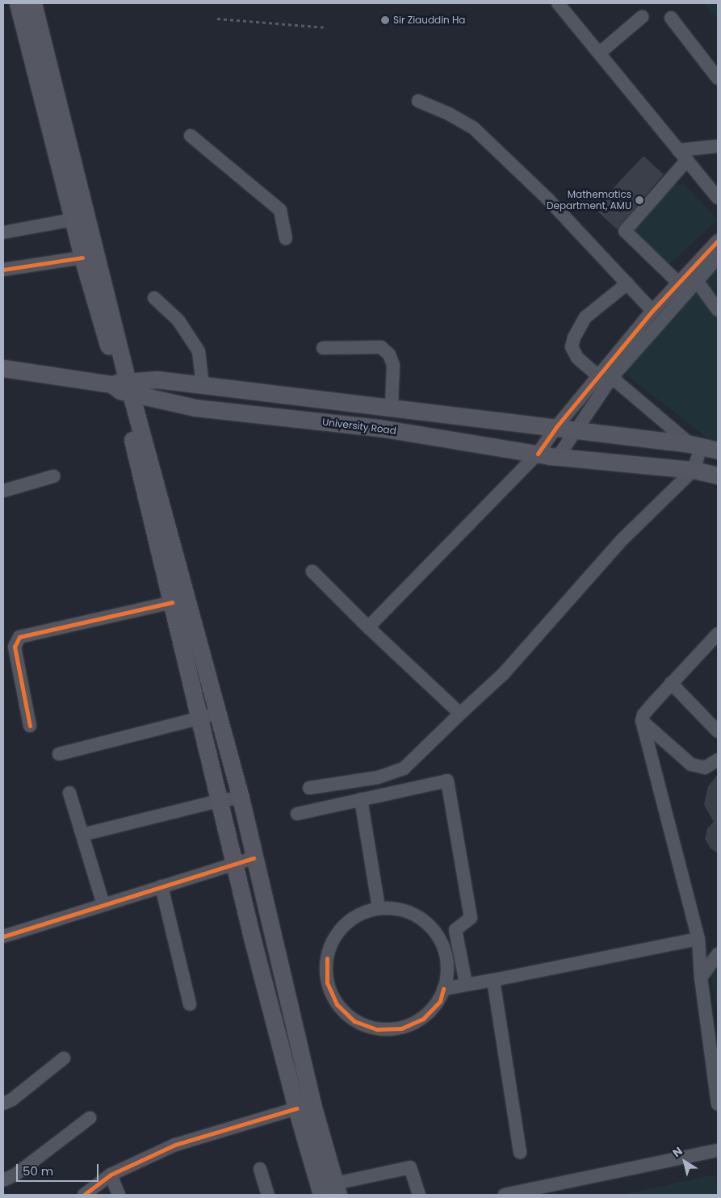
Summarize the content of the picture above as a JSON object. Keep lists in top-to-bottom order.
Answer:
{
  "streets": {
    "main road": ["University Road"]
  },
  "places": ["Sir Ziauddin Ha", "Mathematics Department, AMU"],
  "scale_bar": "50 m",
  "north": "top left"
}
